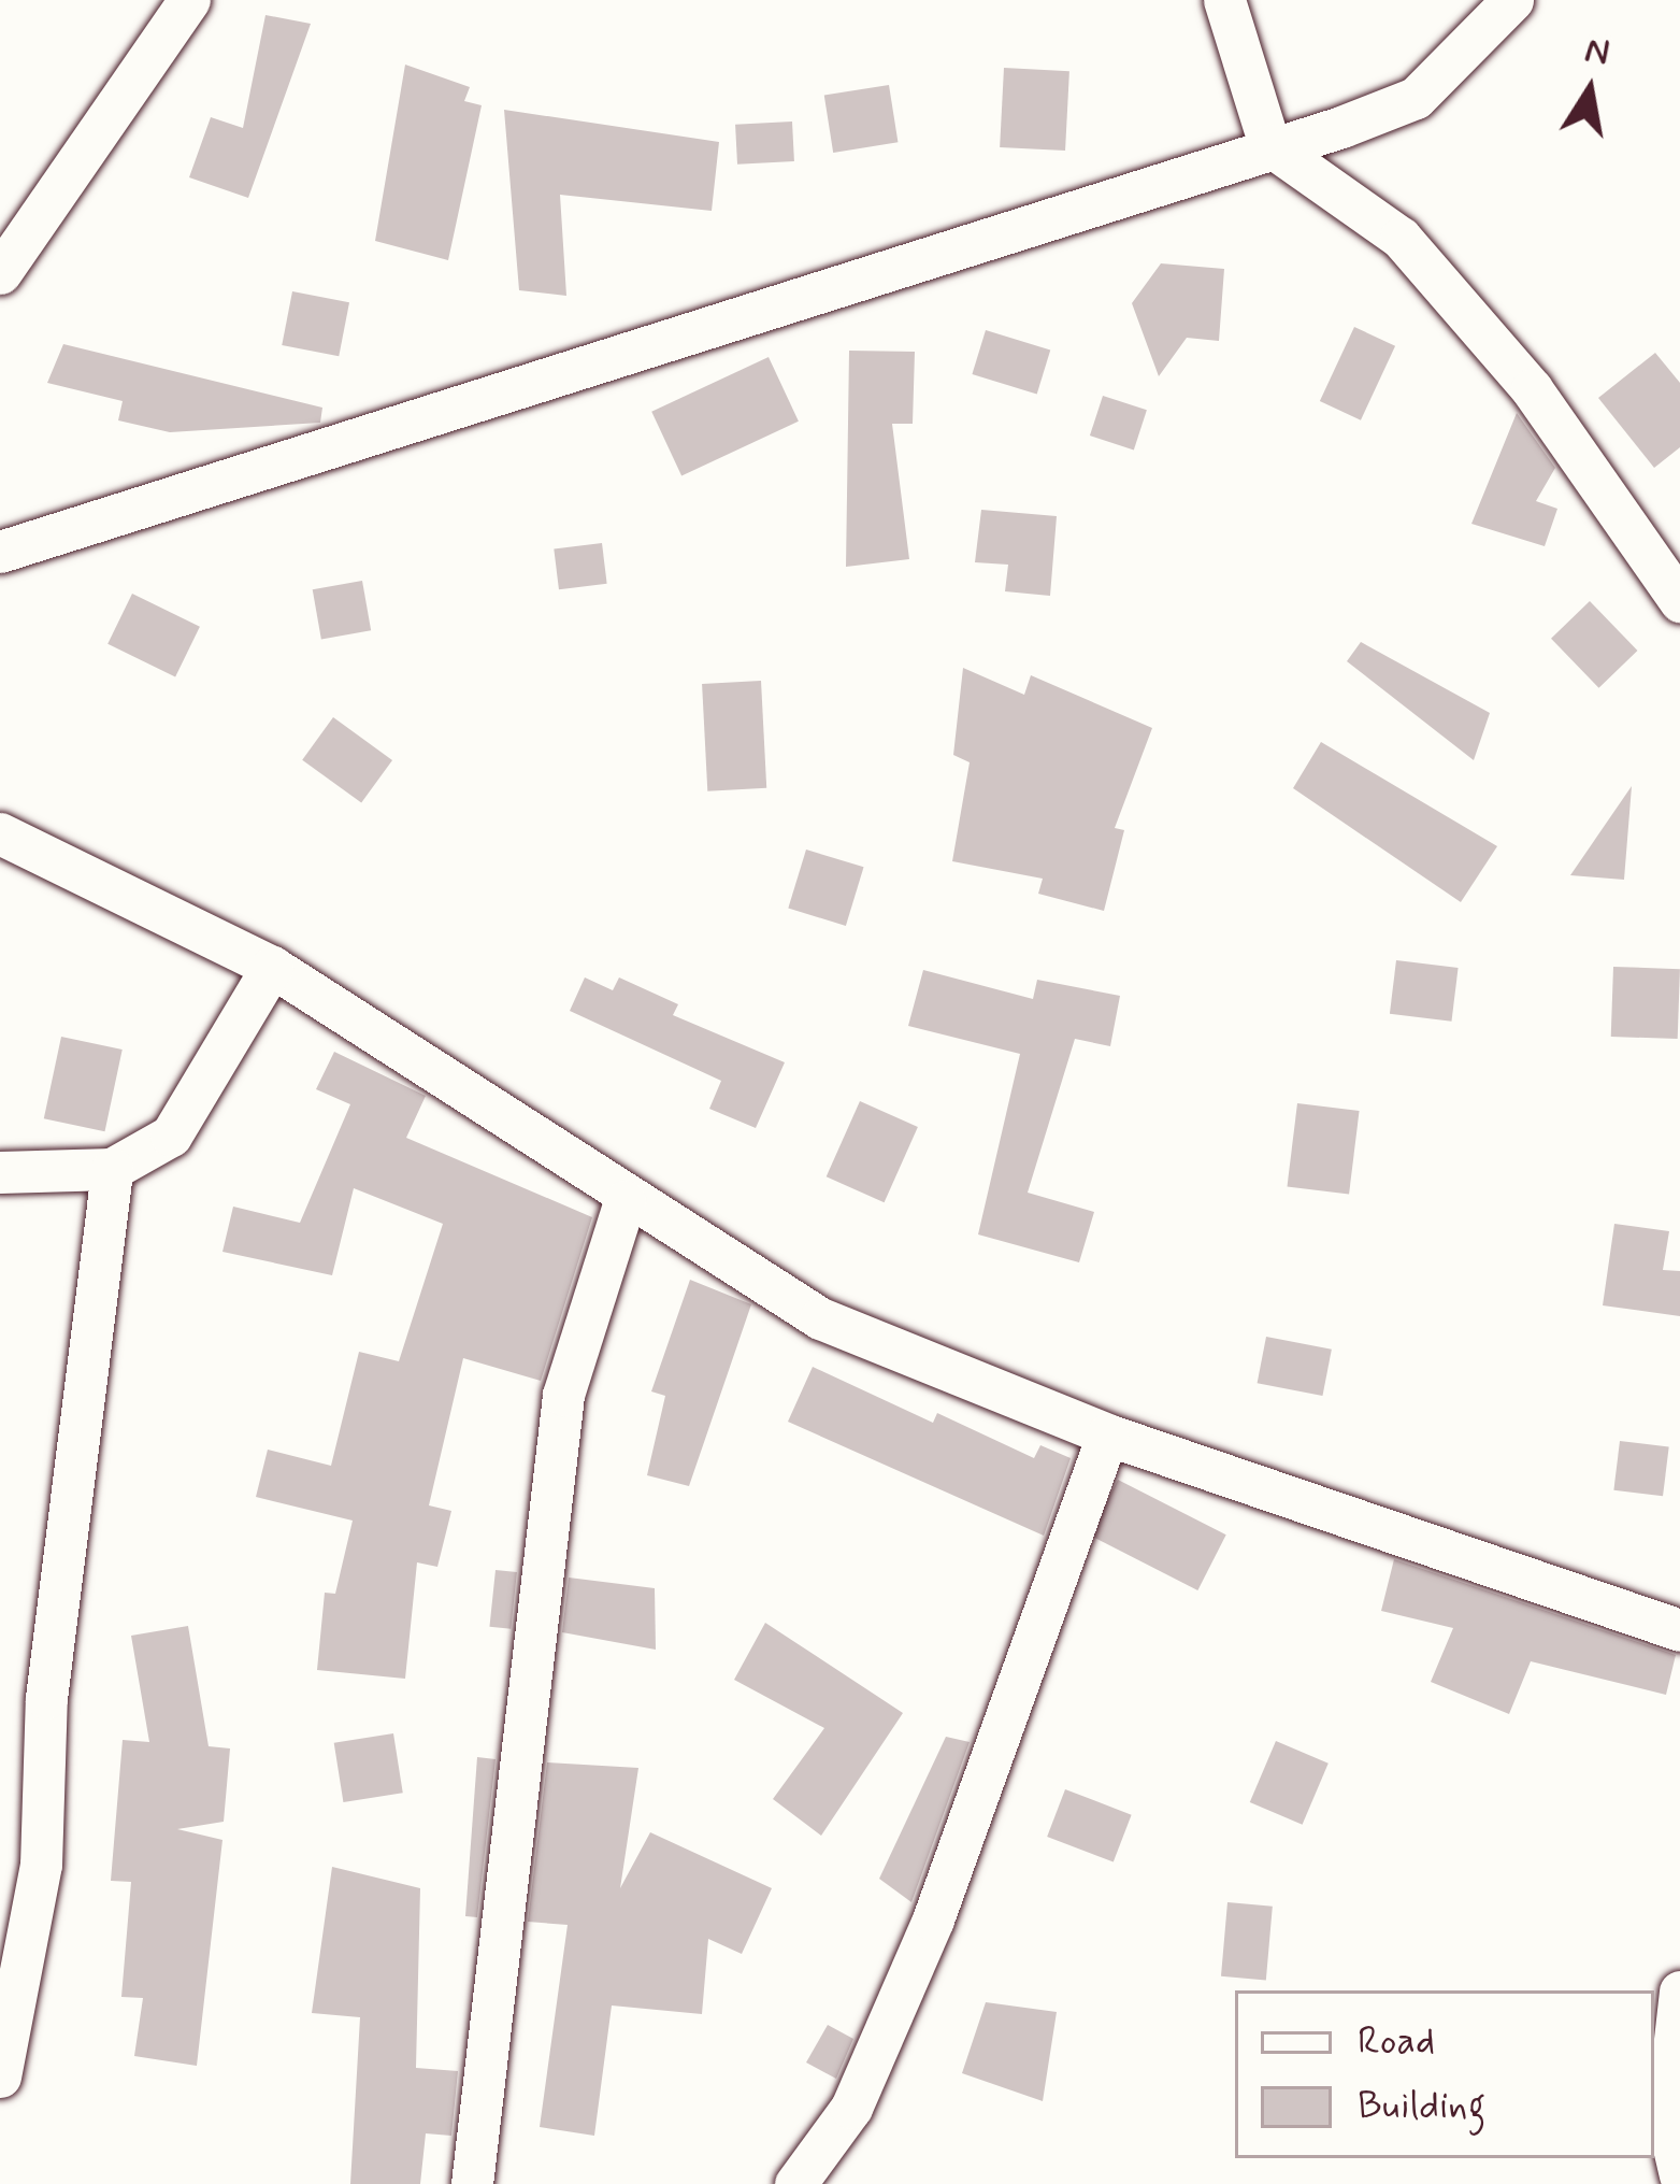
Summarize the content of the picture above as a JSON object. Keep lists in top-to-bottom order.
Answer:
{
  "legend": ["Road", "Building"],
  "north": "top"
}
